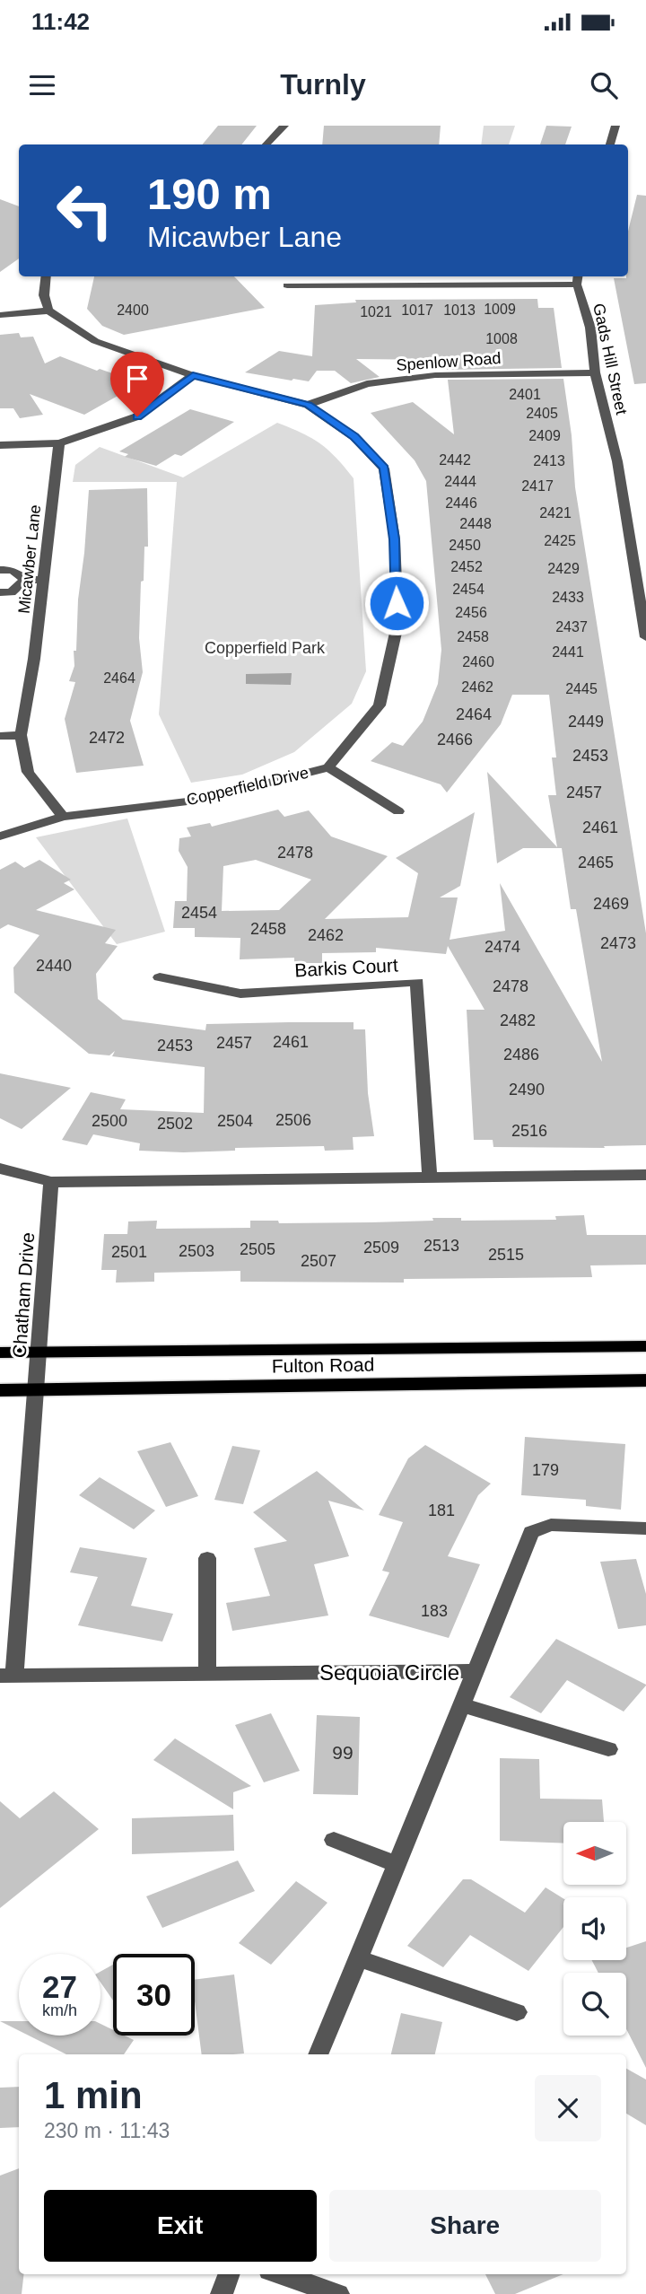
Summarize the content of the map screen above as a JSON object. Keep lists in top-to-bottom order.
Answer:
{
  "streets": {
    "main road": ["Fulton Road"],
    "street": [
      "Gads Hill Street",
      "Spenlow Road",
      "Micawber Lane",
      "Copperfield Drive",
      "Barkis Court",
      "Chatham Drive",
      "Sequoia Circle"
    ]
  },
  "crossings": [
    ["Gads Hill Street", "Spenlow Road"],
    ["Spenlow Road", "Copperfield Drive"],
    ["Micawber Lane", "Copperfield Drive"],
    ["Chatham Drive", "Fulton Road"],
    ["Chatham Drive", "Sequoia Circle"]
  ],
  "parks": ["Copperfield Park"],
  "house_numbers": [
    "1009",
    "2400",
    "1017",
    "1013",
    "1021",
    "1008",
    "2401",
    "2405",
    "2409",
    "2442",
    "2413",
    "2444",
    "2417",
    "2446",
    "2421",
    "2448",
    "2425",
    "2450",
    "2452",
    "2429",
    "2454",
    "2433",
    "2456",
    "2437",
    "2458",
    "2441",
    "2460",
    "2464",
    "2462",
    "2445",
    "2464",
    "2449",
    "2472",
    "2466",
    "2453",
    "2457",
    "2461",
    "2478",
    "2465",
    "2469",
    "2454",
    "2458",
    "2462",
    "2473",
    "2474",
    "2440",
    "2478",
    "2482",
    "2461",
    "2457",
    "2453",
    "2486",
    "2490",
    "2506",
    "2500",
    "2504",
    "2502",
    "2516",
    "2513",
    "2509",
    "2505",
    "2503",
    "2501",
    "2515",
    "2507",
    "179",
    "181",
    "183",
    "99"
  ],
  "north": "left",
  "page": {
    "status": "11:42",
    "header": "Turnly",
    "turn": ["190 m", "Micawber Lane"],
    "speed": "27 km/h",
    "limit": "30",
    "heading": ["1 min", "230 m · 11:43"],
    "buttons": ["Exit", "Share"]
  }
}
